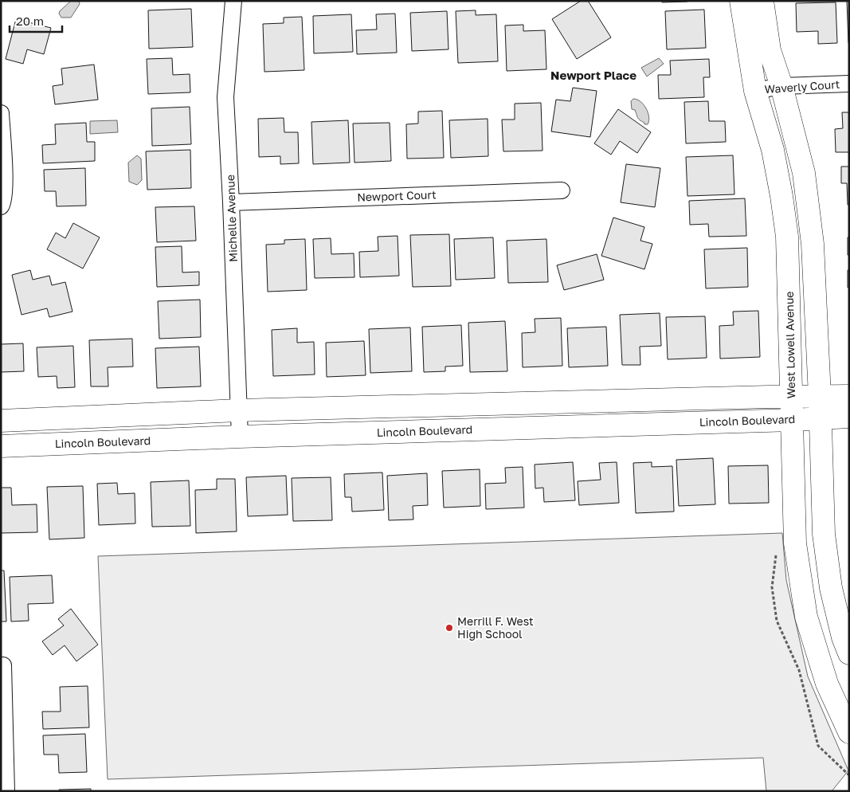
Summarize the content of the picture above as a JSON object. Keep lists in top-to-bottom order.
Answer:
{
  "streets": {
    "street": [
      "Waverly Court",
      "Newport Court",
      "Michelle Avenue",
      "West Lowell Avenue",
      "Lincoln Boulevard"
    ]
  },
  "crossings": [
    ["Waverly Court", "West Lowell Avenue"],
    ["Newport Court", "Michelle Avenue"],
    ["Michelle Avenue", "Lincoln Boulevard"],
    ["West Lowell Avenue", "Lincoln Boulevard"]
  ],
  "districts": ["Newport Place"],
  "places": ["Merrill F. West High School"],
  "scale_bar": "20 m"
}
